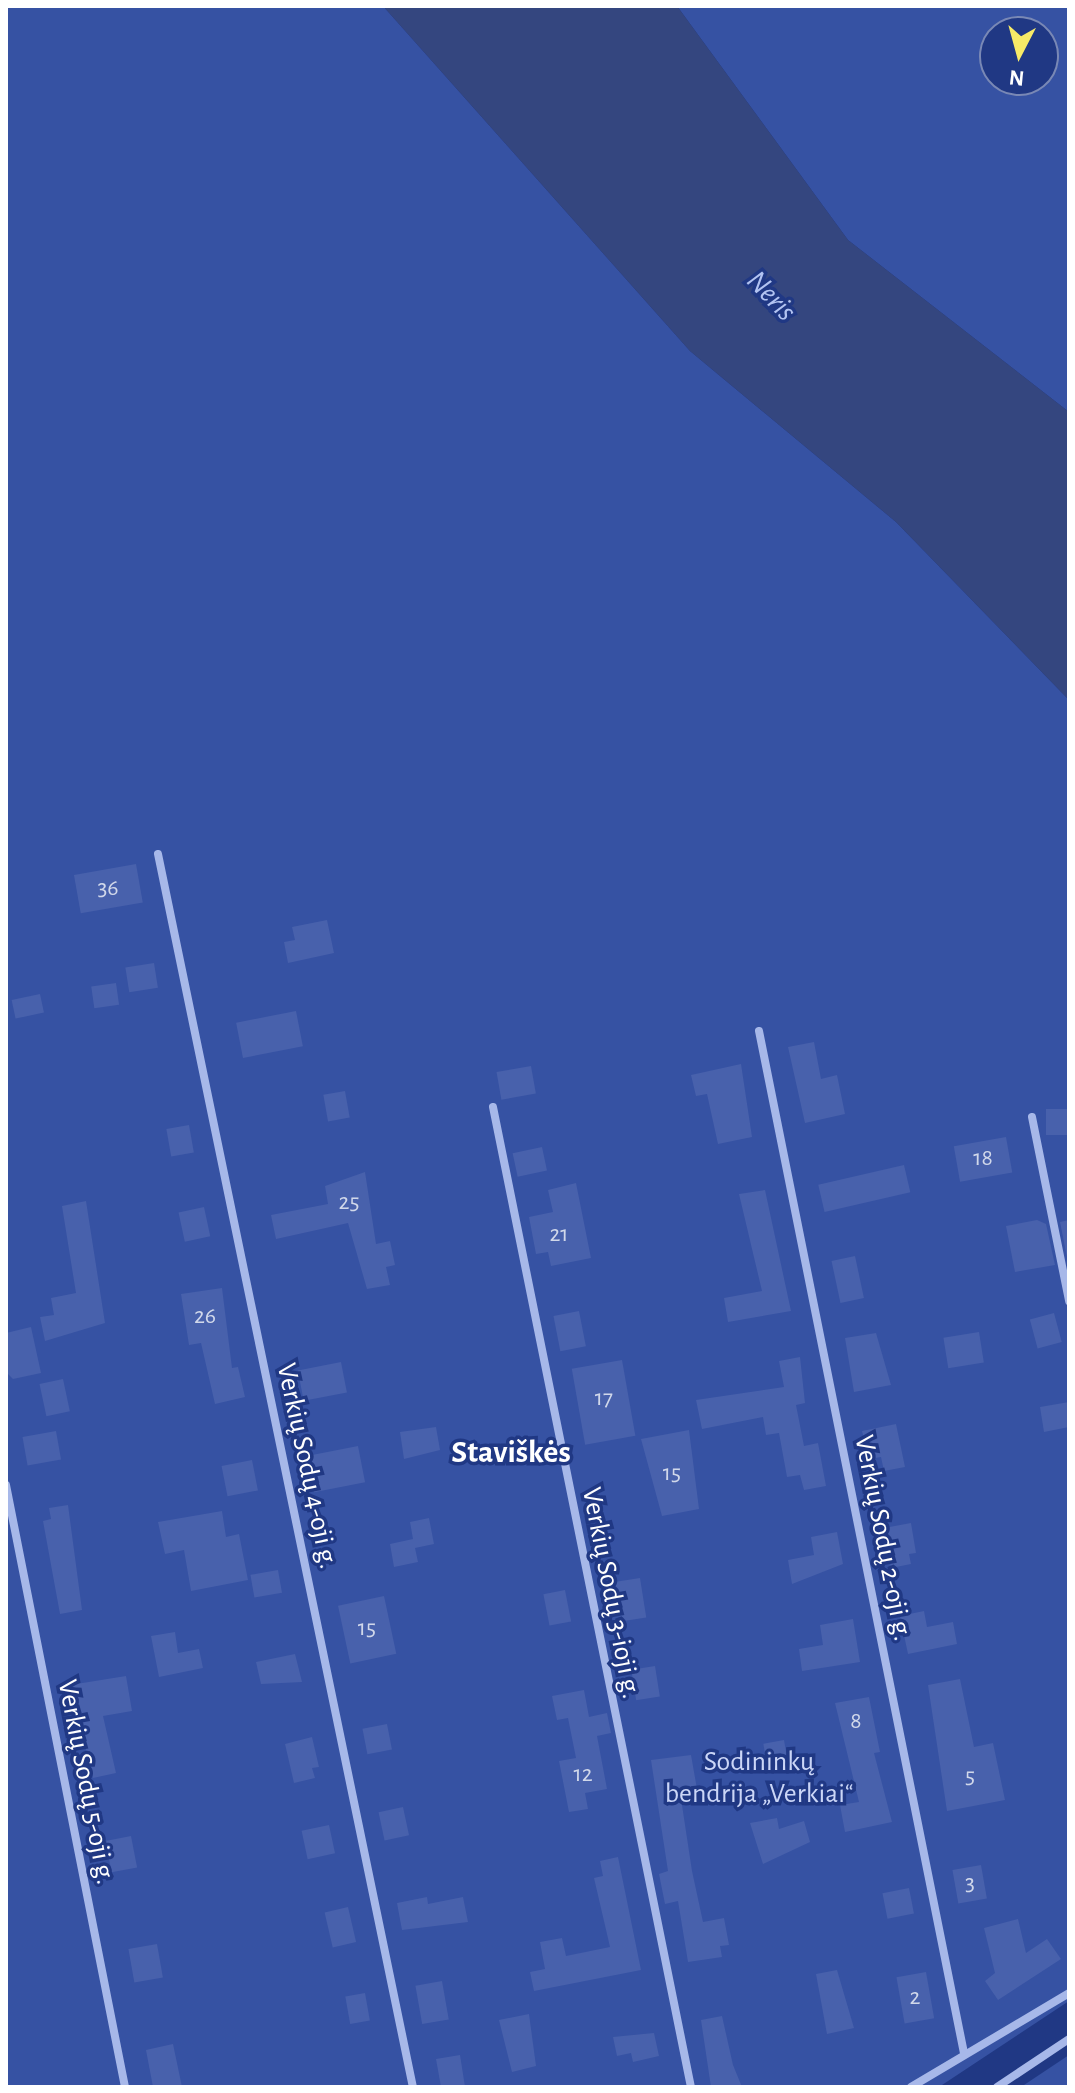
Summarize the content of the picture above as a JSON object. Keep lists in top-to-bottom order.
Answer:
{
  "streets": {
    "street": [
      "Verkių Sodų 4-oji g.",
      "Verkių Sodų 2-oji g.",
      "Verkių Sodų 3-ioji g.",
      "Verkių Sodų 5-oji g."
    ]
  },
  "districts": ["Staviškės"],
  "water": ["Neris"],
  "parks": ["Sodininkų bendrija „Verkiai“"],
  "house_numbers": [
    "36",
    "18",
    "25",
    "21",
    "26",
    "17",
    "15",
    "15",
    "8",
    "12",
    "5",
    "3",
    "2"
  ],
  "north": "bottom"
}
